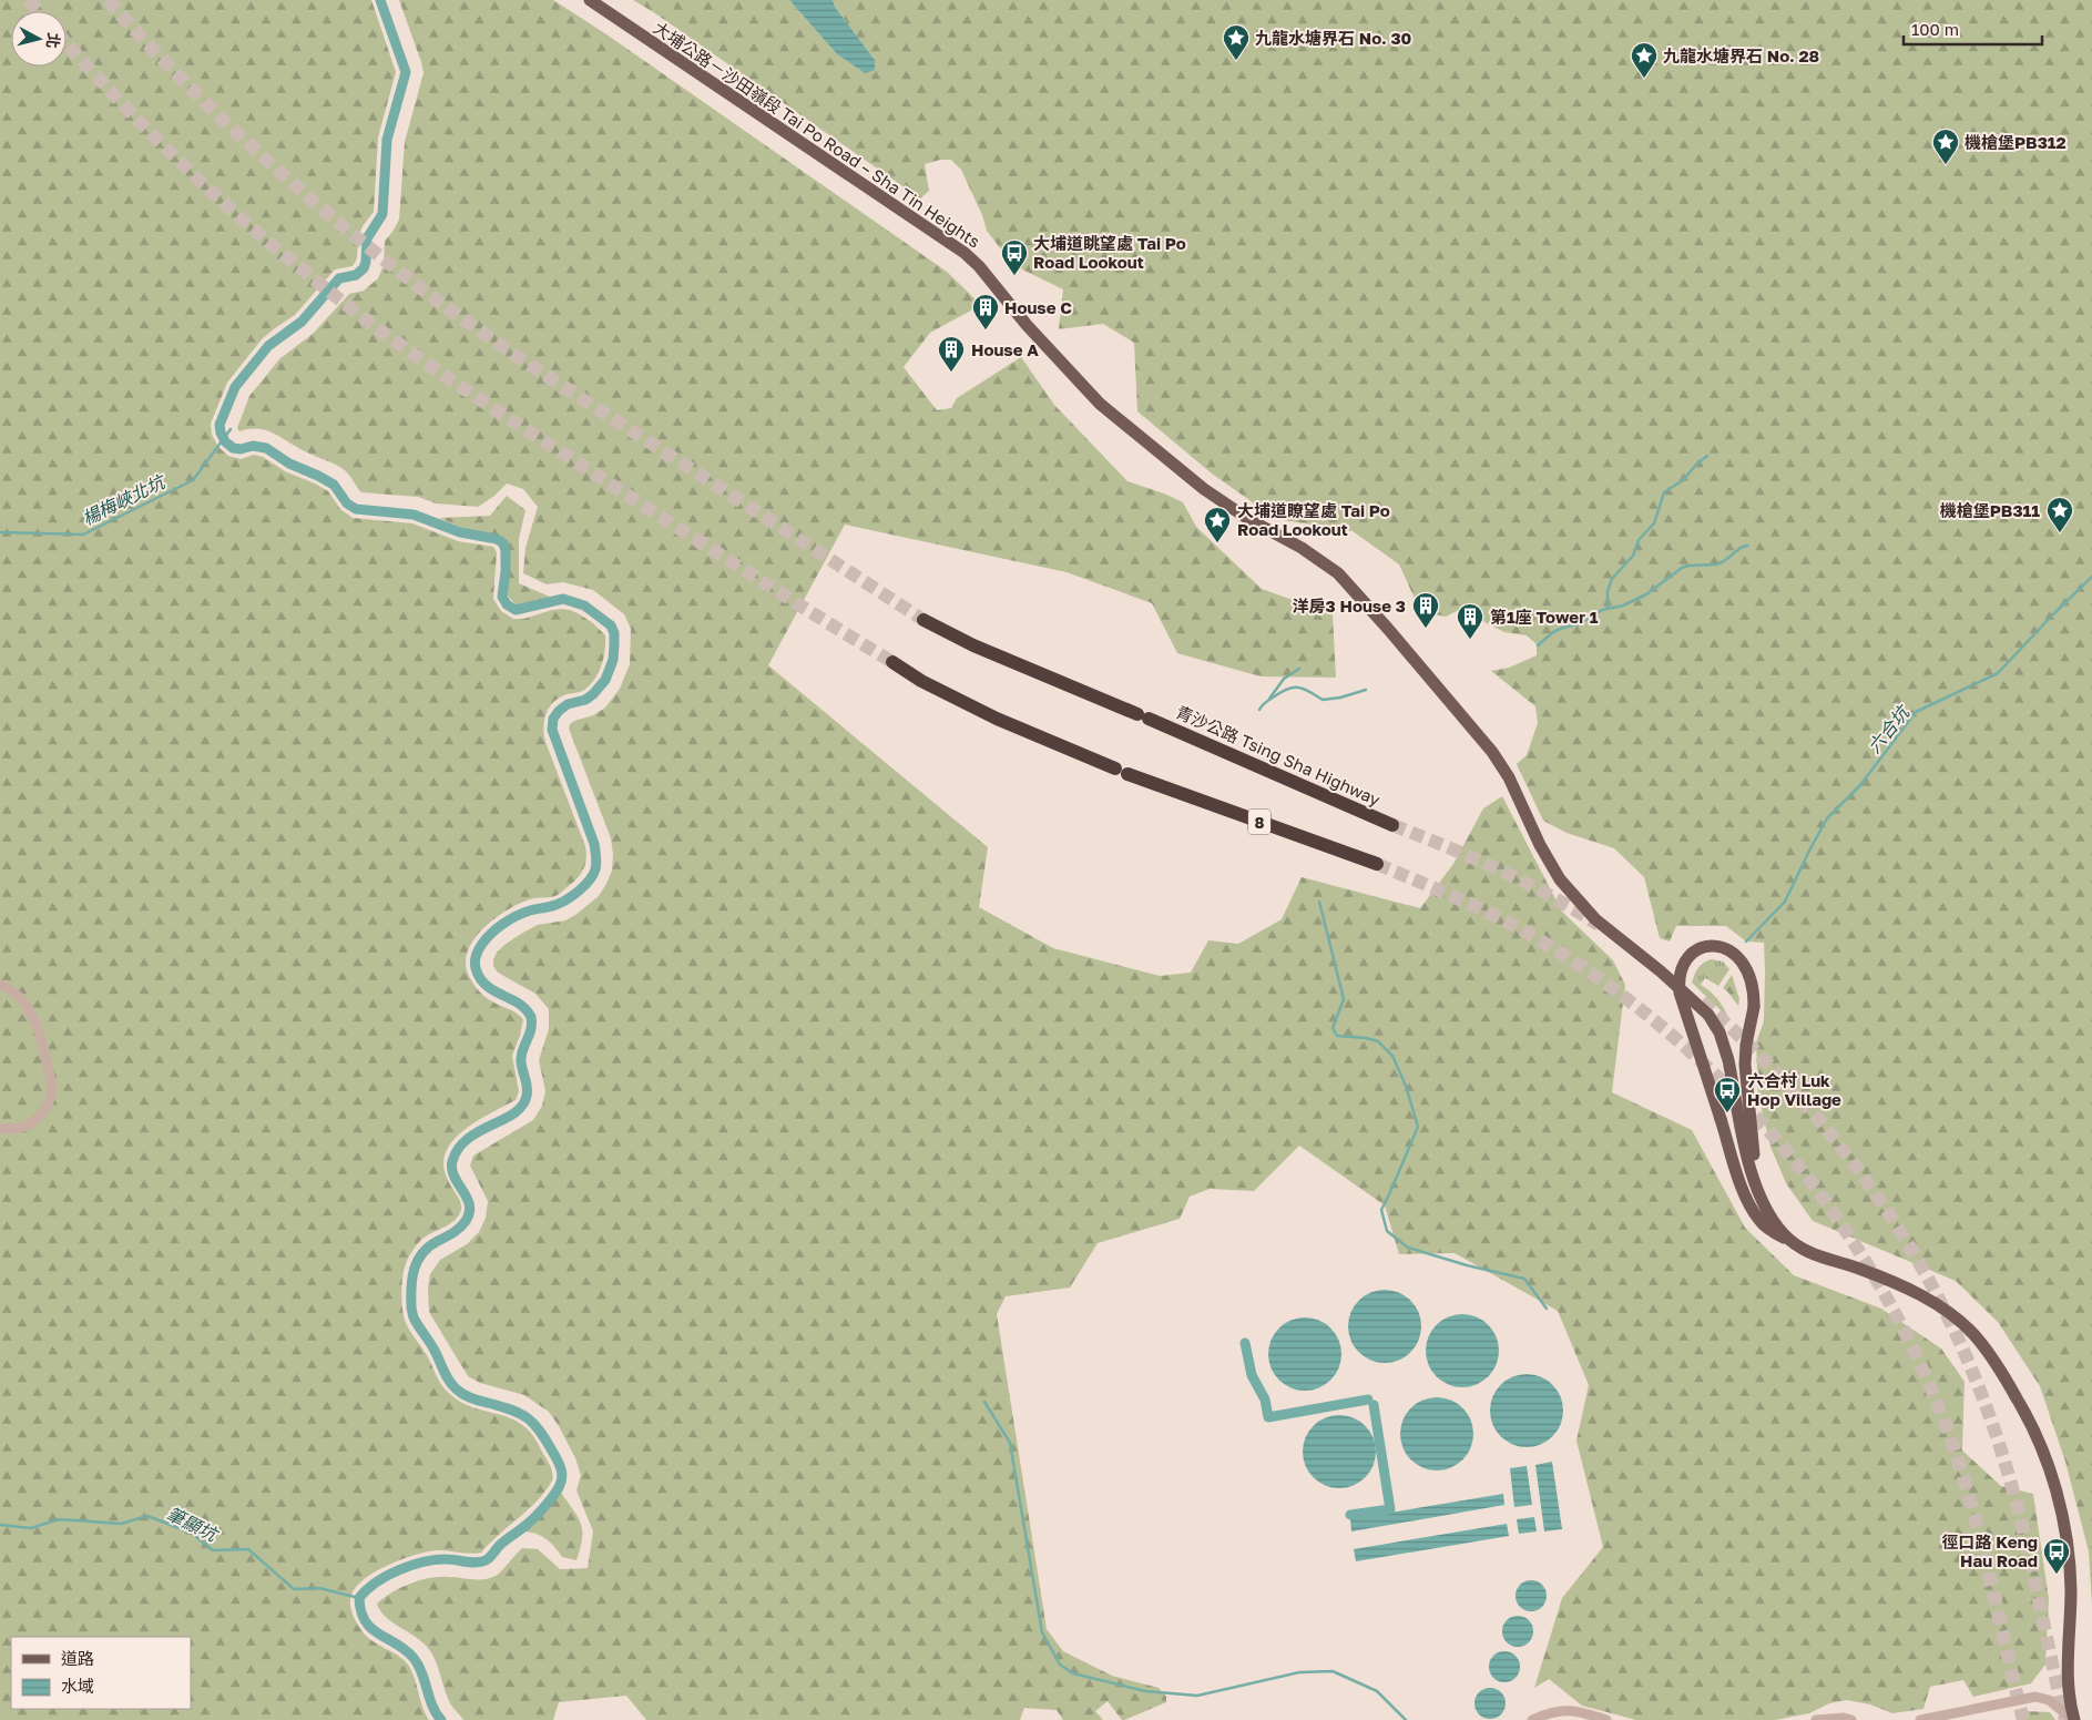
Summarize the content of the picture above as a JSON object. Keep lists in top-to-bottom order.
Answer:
{
  "streets": {
    "highway": ["青沙公路 Tsing Sha Highway", "8"],
    "main road": ["大埔公路－沙田嶺段 Tai Po Road – Sha Tin Heights"]
  },
  "water": ["楊梅峽北坑", "六合坑", "筆顯坑"],
  "places": {
    "place": [
      "九龍水塘界石 No. 30",
      "九龍水塘界石 No. 28",
      "機槍堡PB312",
      "機槍堡PB311",
      "大埔道瞭望處 Tai Po Road Lookout"
    ],
    "bus stop": ["大埔道眺望處 Tai Po Road Lookout", "六合村 Luk Hop Village", "徑口路 Keng Hau Road"],
    "building": [
      "House C",
      "House A",
      "洋房3 House 3",
      "第1座 Tower 1"
    ]
  },
  "legend": ["道路", "水域"],
  "scale_bar": "100 m",
  "north": "right"
}
